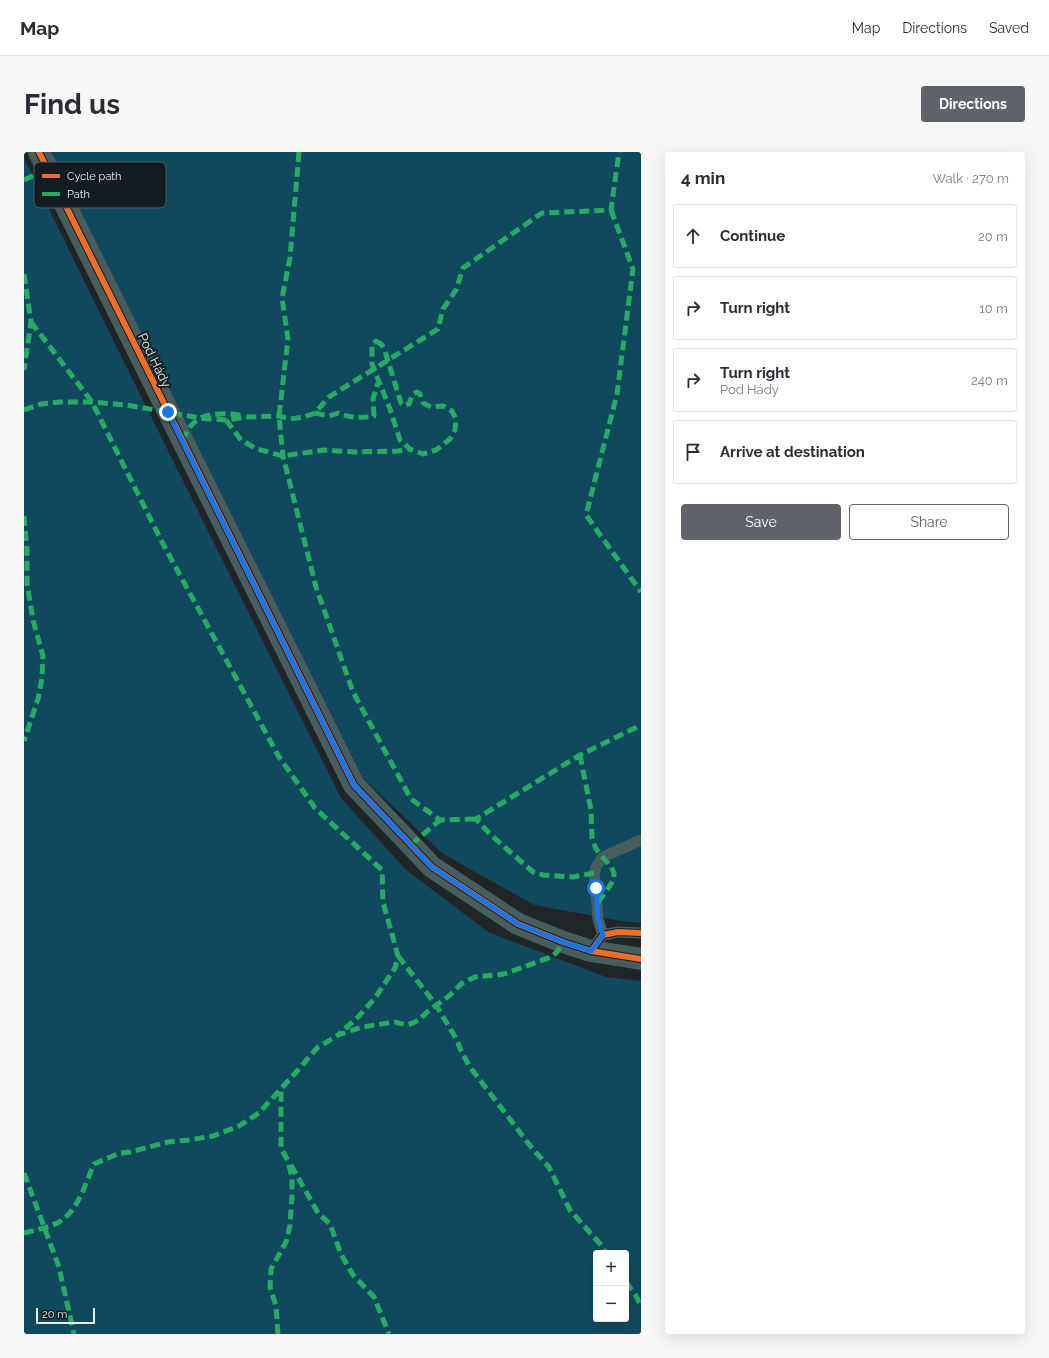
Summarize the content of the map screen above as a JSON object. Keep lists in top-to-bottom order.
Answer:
{
  "streets": {
    "street": ["Pod Hády"]
  },
  "legend": ["Cycle path", "Path"],
  "scale_bar": "20 m",
  "page": {
    "header": "Map",
    "nav": ["Map", "Directions", "Saved"],
    "buttons": [
      "Directions",
      ["Save", "Share"]
    ],
    "title": "Find us",
    "heading": ["4 min", "Walk · 270 m"],
    "list": [
      ["Continue", "20 m"],
      ["Turn right", "10 m"],
      ["Turn right", "Pod Hády", "240 m"],
      "Arrive at destination"
    ],
    "map_buttons": ["+", "−"],
    "scale": "20 m"
  }
}
